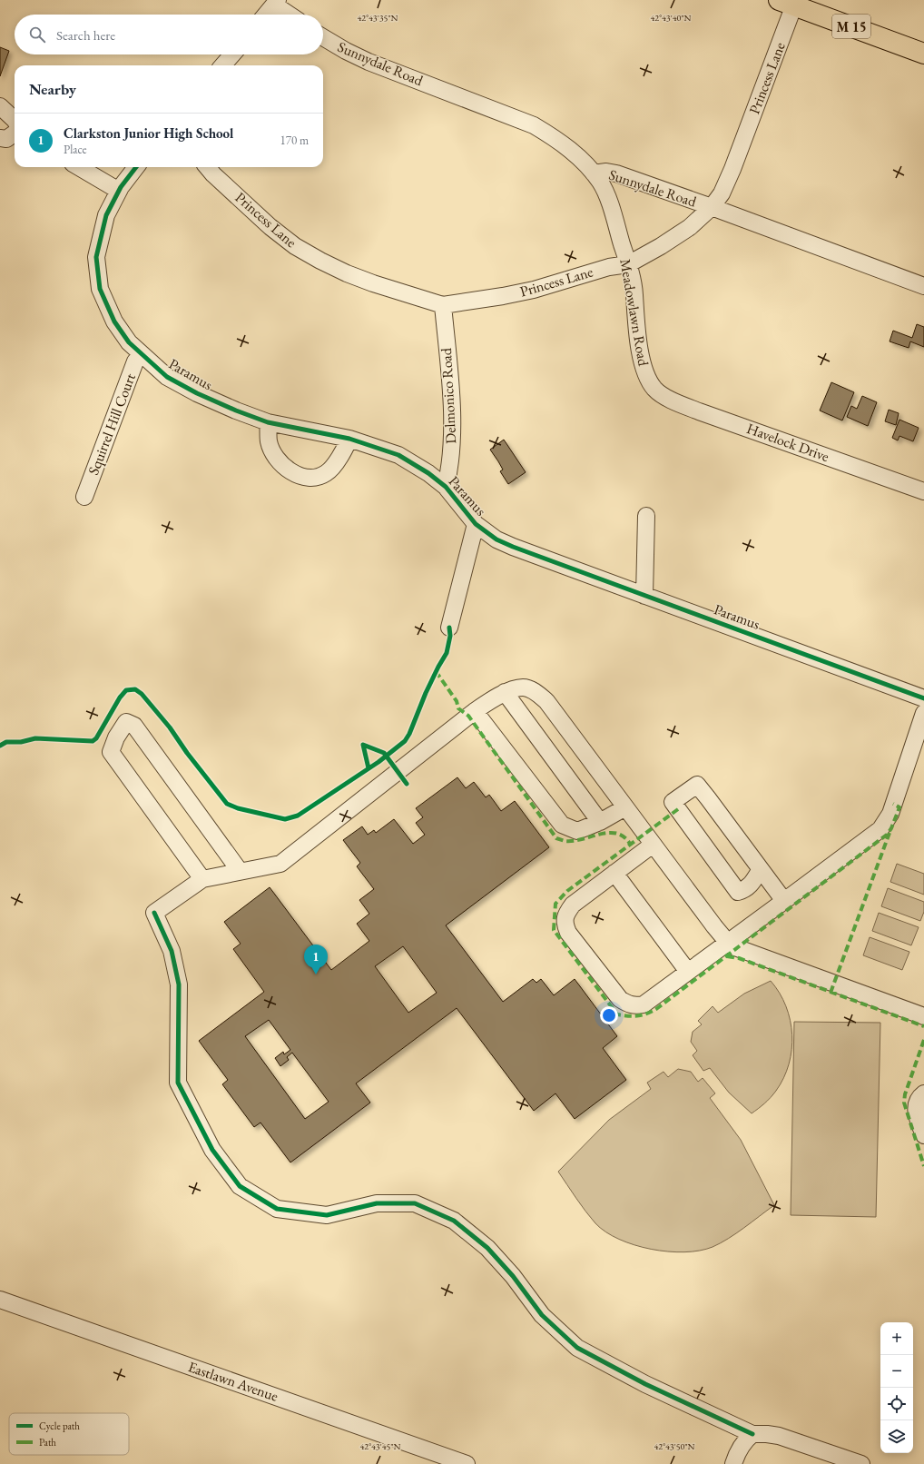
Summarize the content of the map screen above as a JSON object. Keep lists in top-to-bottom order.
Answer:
{
  "streets": {
    "main road": ["M 15"],
    "street": [
      "Sunnydale Road",
      "Princess Lane",
      "Meadowlawn Road",
      "Paramus",
      "Delmonico Road",
      "Squirrel Hill Court",
      "Havelock Drive",
      "Eastlawn Avenue"
    ]
  },
  "crossings": [
    ["M 15", "Princess Lane"],
    ["Sunnydale Road", "Princess Lane"],
    ["Sunnydale Road", "Meadowlawn Road"],
    ["Princess Lane", "Meadowlawn Road"],
    ["Princess Lane", "Delmonico Road"],
    ["Meadowlawn Road", "Havelock Drive"],
    ["Paramus", "Delmonico Road"],
    ["Paramus", "Squirrel Hill Court"]
  ],
  "legend": ["Cycle path", "Path"],
  "page": {
    "search": "Search here",
    "heading": "Nearby",
    "list": [
      {
        "mark": "1",
        "name": "Clarkston Junior High School",
        "note": "Place",
        "value": "170 m"
      }
    ],
    "pins": "1",
    "map_buttons": ["+", "−"]
  },
  "coordinates": [
    "42°43'35\"N",
    "42°43'40\"N",
    "42°43'45\"N",
    "42°43'50\"N"
  ]
}
